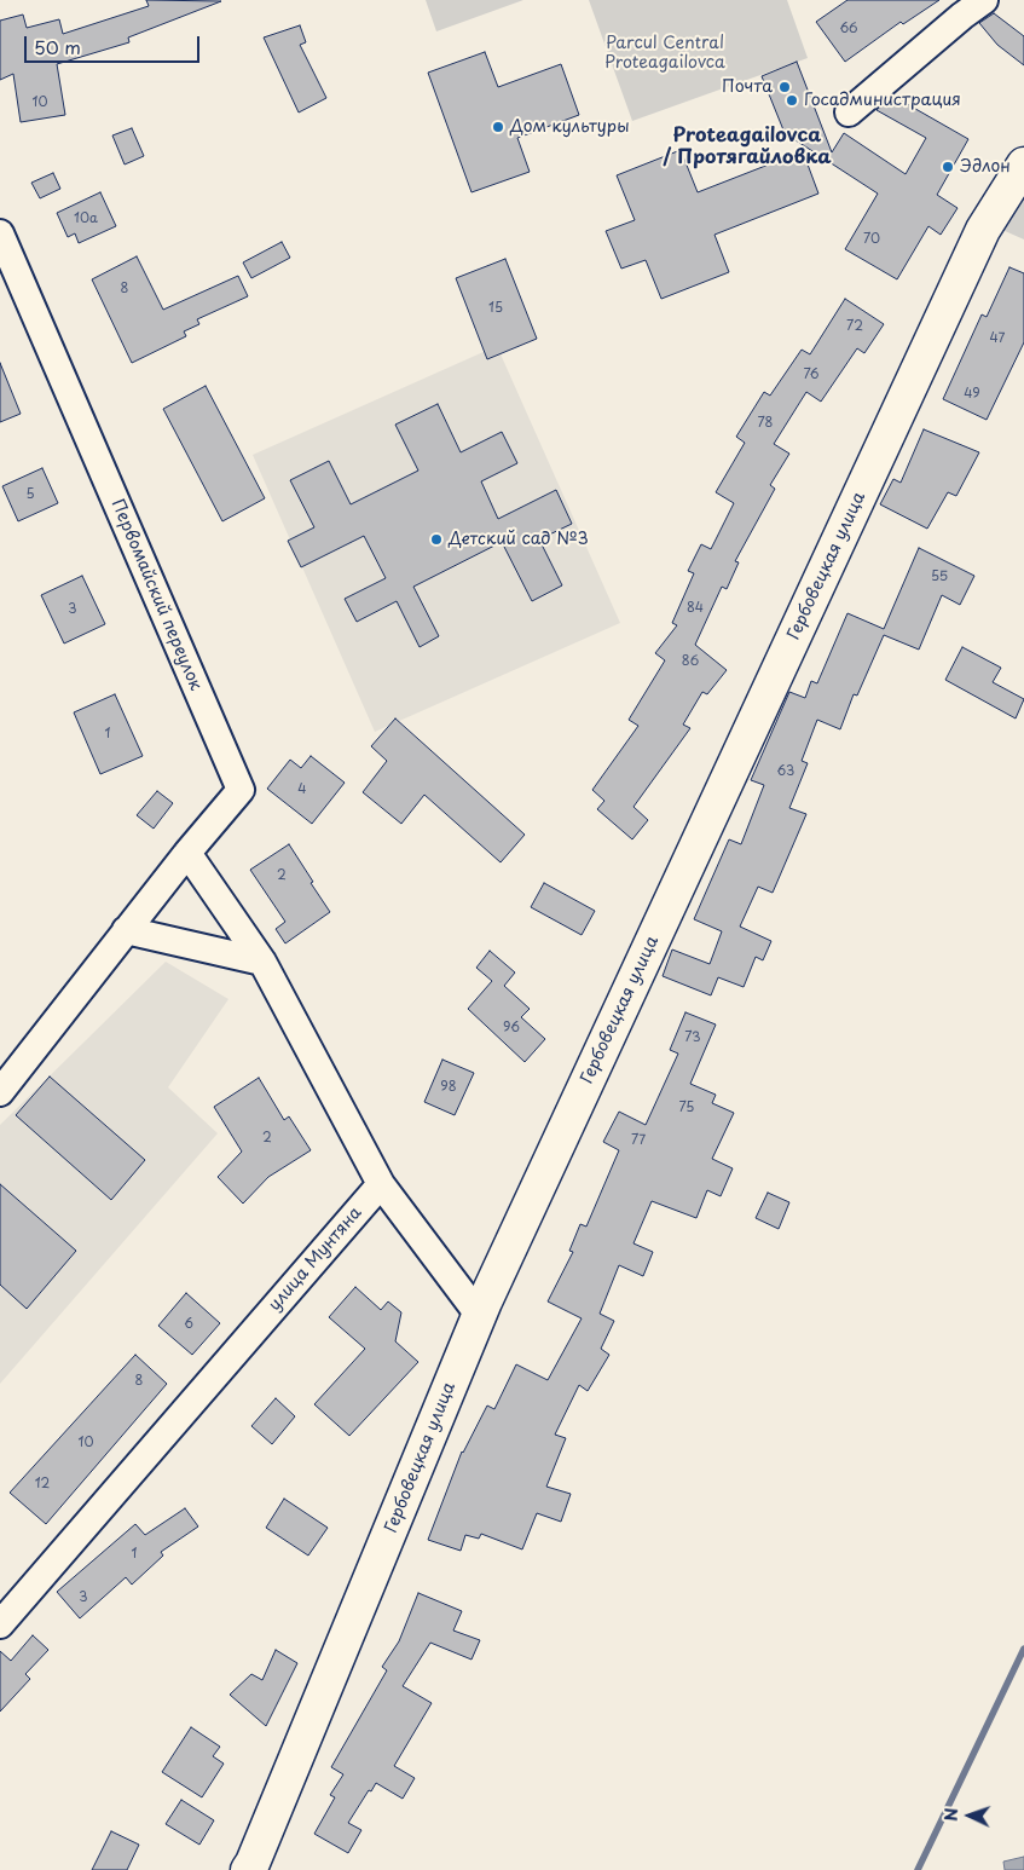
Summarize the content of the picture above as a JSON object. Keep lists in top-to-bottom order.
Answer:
{
  "streets": {
    "street": ["Гербовецкая улица", "Первомайский переулок", "улица Мунтяна"]
  },
  "districts": ["Proteagailovca / Протягайловка"],
  "parks": ["Parcul Central Proteagailovca"],
  "places": [
    "Почта",
    "Госадминистрация",
    "Дом культуры",
    "Эдлон",
    "Детский сад №3"
  ],
  "house_numbers": [
    "66",
    "10",
    "10а",
    "70",
    "8",
    "15",
    "72",
    "47",
    "76",
    "49",
    "78",
    "5",
    "55",
    "84",
    "3",
    "86",
    "1",
    "63",
    "4",
    "2",
    "96",
    "73",
    "98",
    "75",
    "2",
    "77",
    "6",
    "8",
    "10",
    "12",
    "1",
    "3"
  ],
  "scale_bar": "50 m",
  "north": "left"
}
